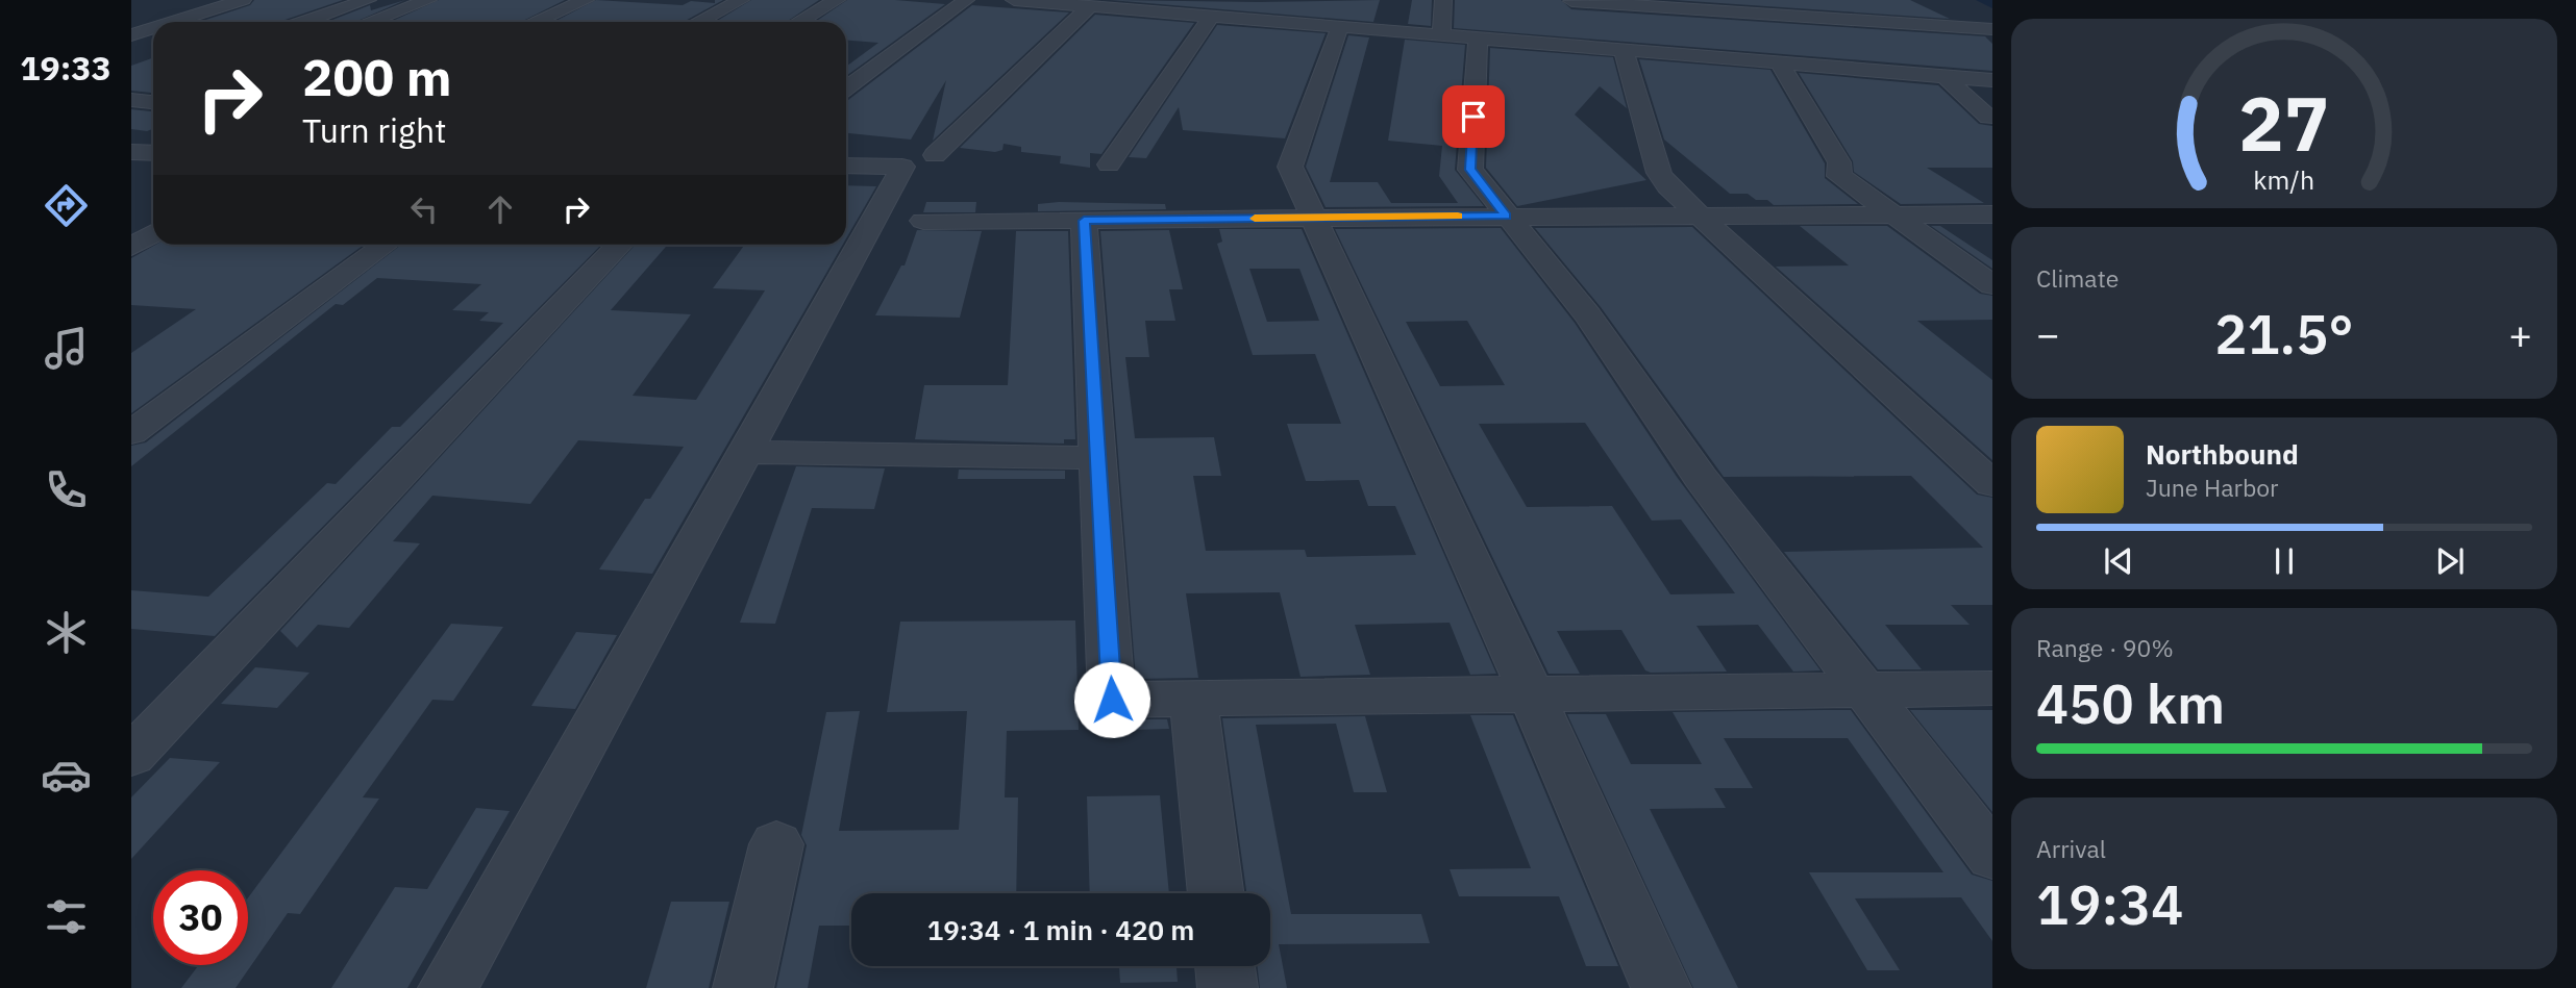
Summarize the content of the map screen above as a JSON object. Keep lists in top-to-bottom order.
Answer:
{
  "page": {
    "tabs": "19:33",
    "turn": ["200 m", "Turn right"],
    "tile": [
      "Climate",
      ["Range · 90%", "450 km"],
      ["Arrival", "19:34"]
    ],
    "heat": ["−", "21.5°", "+"],
    "song": ["Northbound", "June Harbor"],
    "limit": "30",
    "trip": "19:34 · 1 min · 420 m",
    "gauge": ["27", "km/h"]
  }
}
